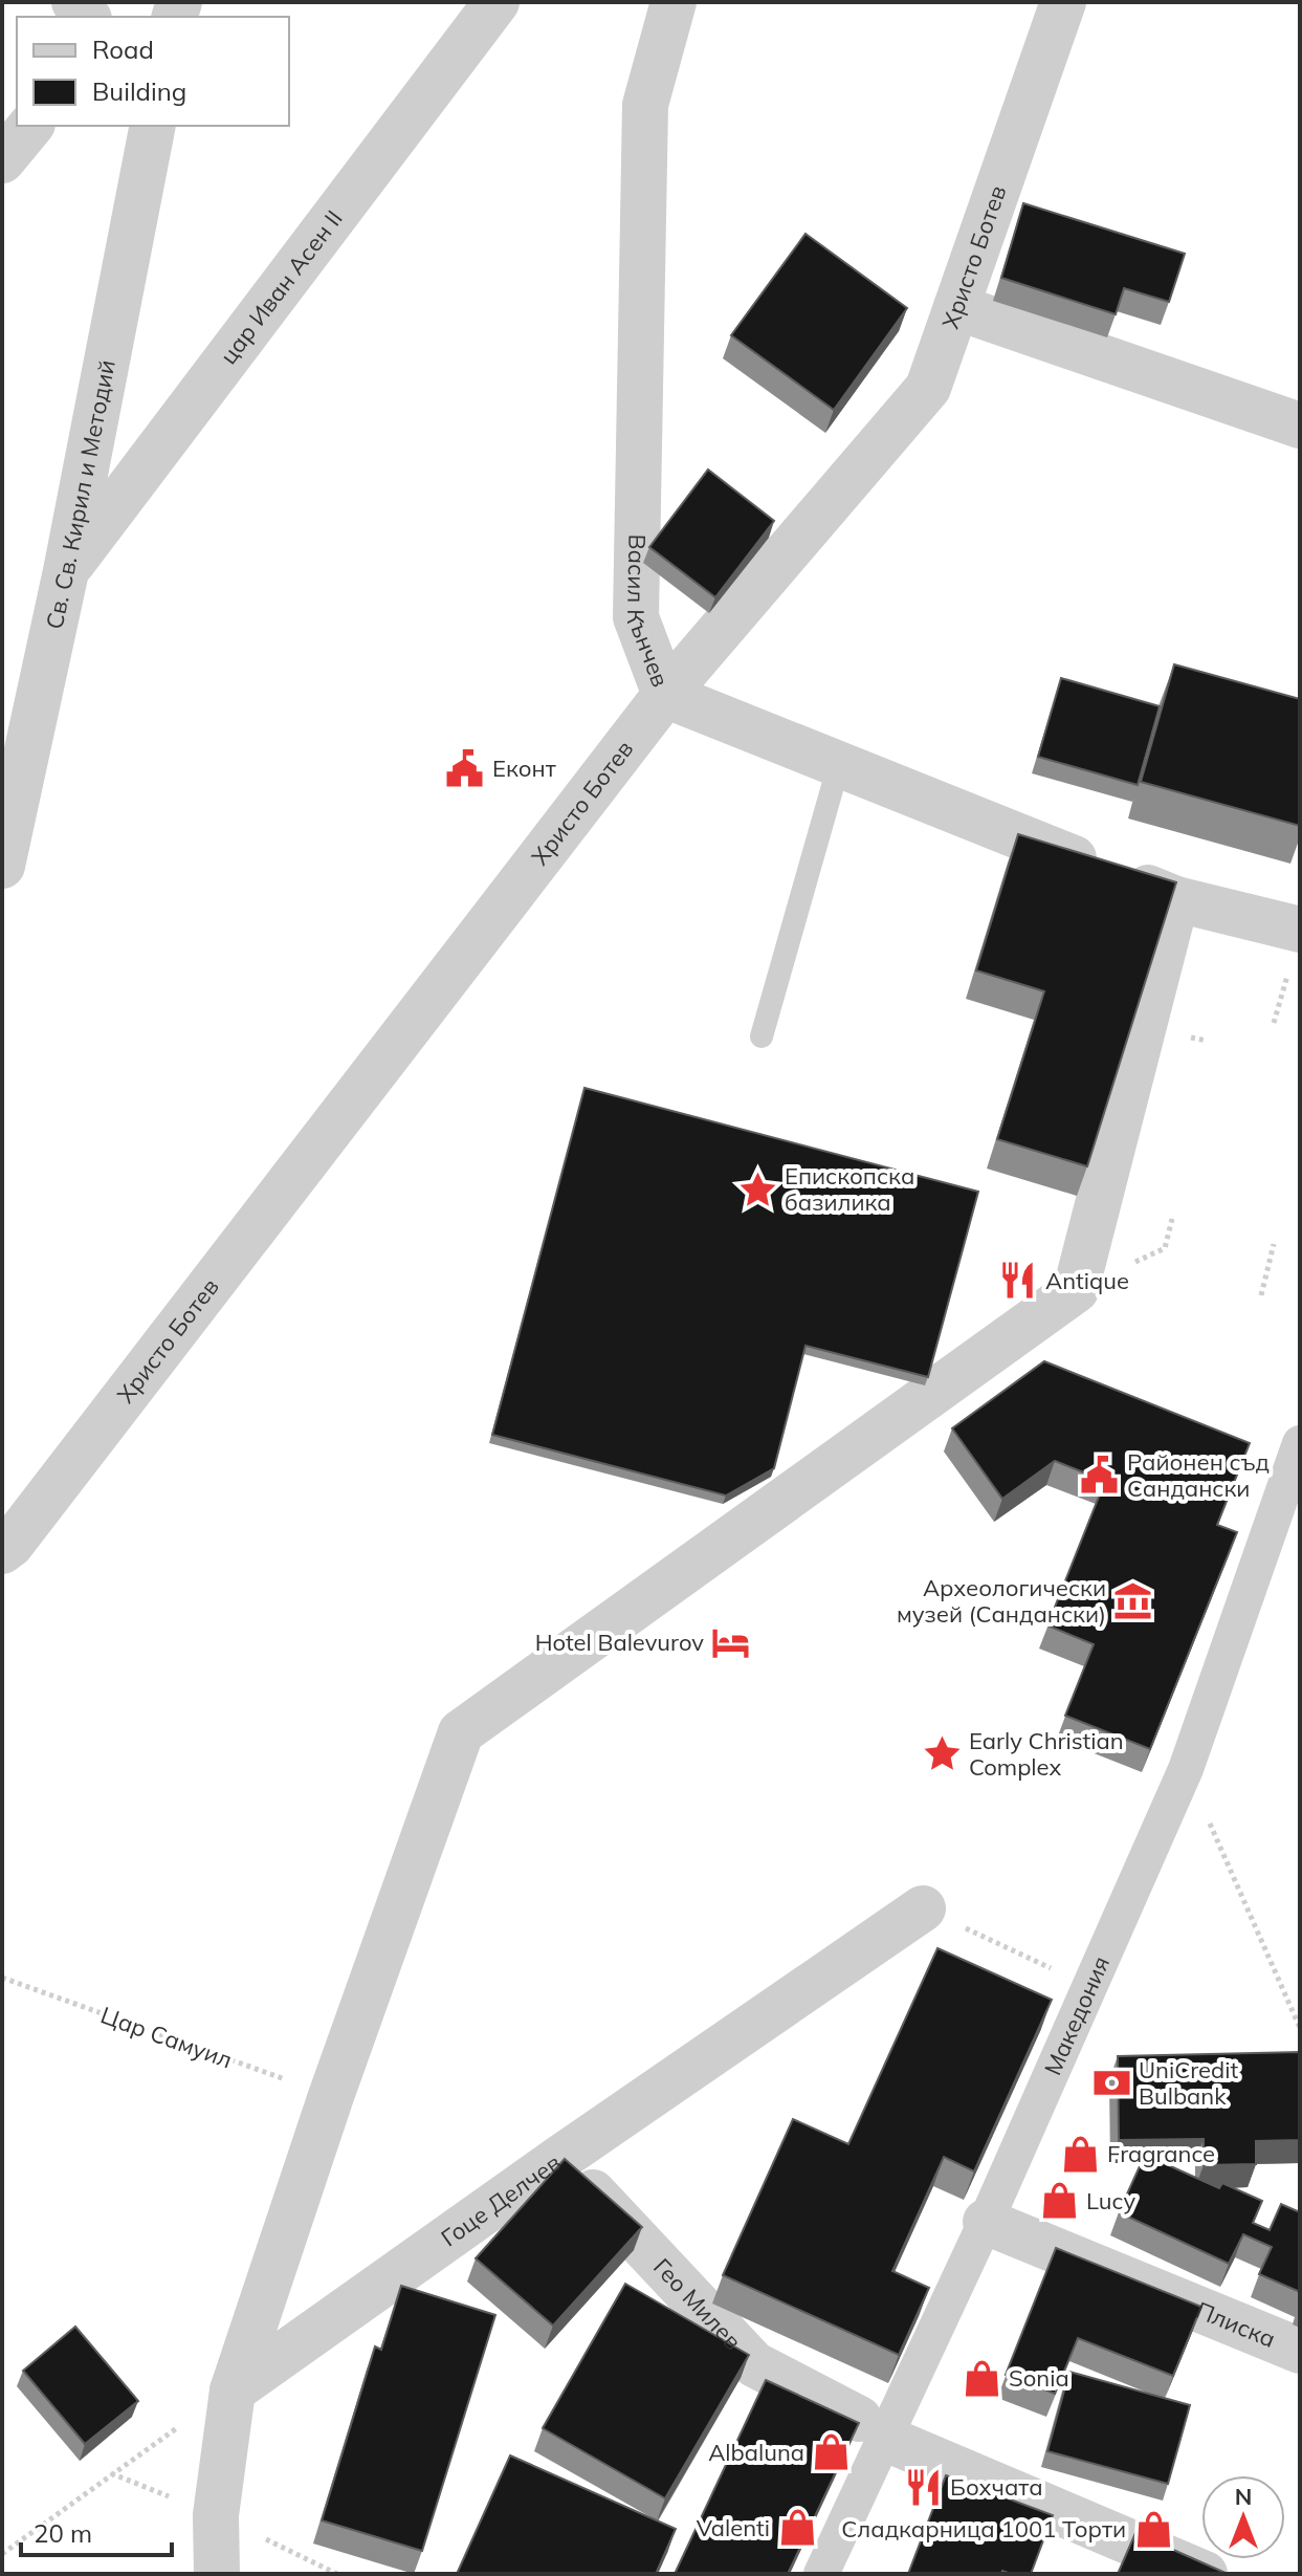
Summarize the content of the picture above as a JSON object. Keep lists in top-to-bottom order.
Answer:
{
  "streets": {
    "street": [
      "Христо Ботев",
      "цар Иван Асен II",
      "Св. Св. Кирил и Методий",
      "Васил Кънчев",
      "Македония",
      "Гоце Делчев",
      "Гео Милев",
      "Плиска"
    ],
    "path": ["Цар Самуил"]
  },
  "crossings": [
    ["Христо Ботев", "Васил Кънчев"],
    ["цар Иван Асен II", "Св. Св. Кирил и Методий"],
    ["Македония", "Гео Милев"],
    ["Македония", "Плиска"],
    ["Гоце Делчев", "Гео Милев"]
  ],
  "places": {
    "public building": ["Еконт", "Районен съд Сандански"],
    "place": ["Епископска базилика", "Early Christian Complex"],
    "restaurant": ["Antique", "Бохчата"],
    "museum": ["Археологически музей (Сандански)"],
    "hotel": ["Hotel Balevurov"],
    "bank": ["UniCredit Bulbank"],
    "shop": [
      "Fragrance",
      "Lucy",
      "Sonia",
      "Albaluna",
      "Valenti",
      "Сладкарница 1001 Торти"
    ]
  },
  "legend": ["Road", "Building"],
  "scale_bar": "20 m",
  "north": "top"
}
